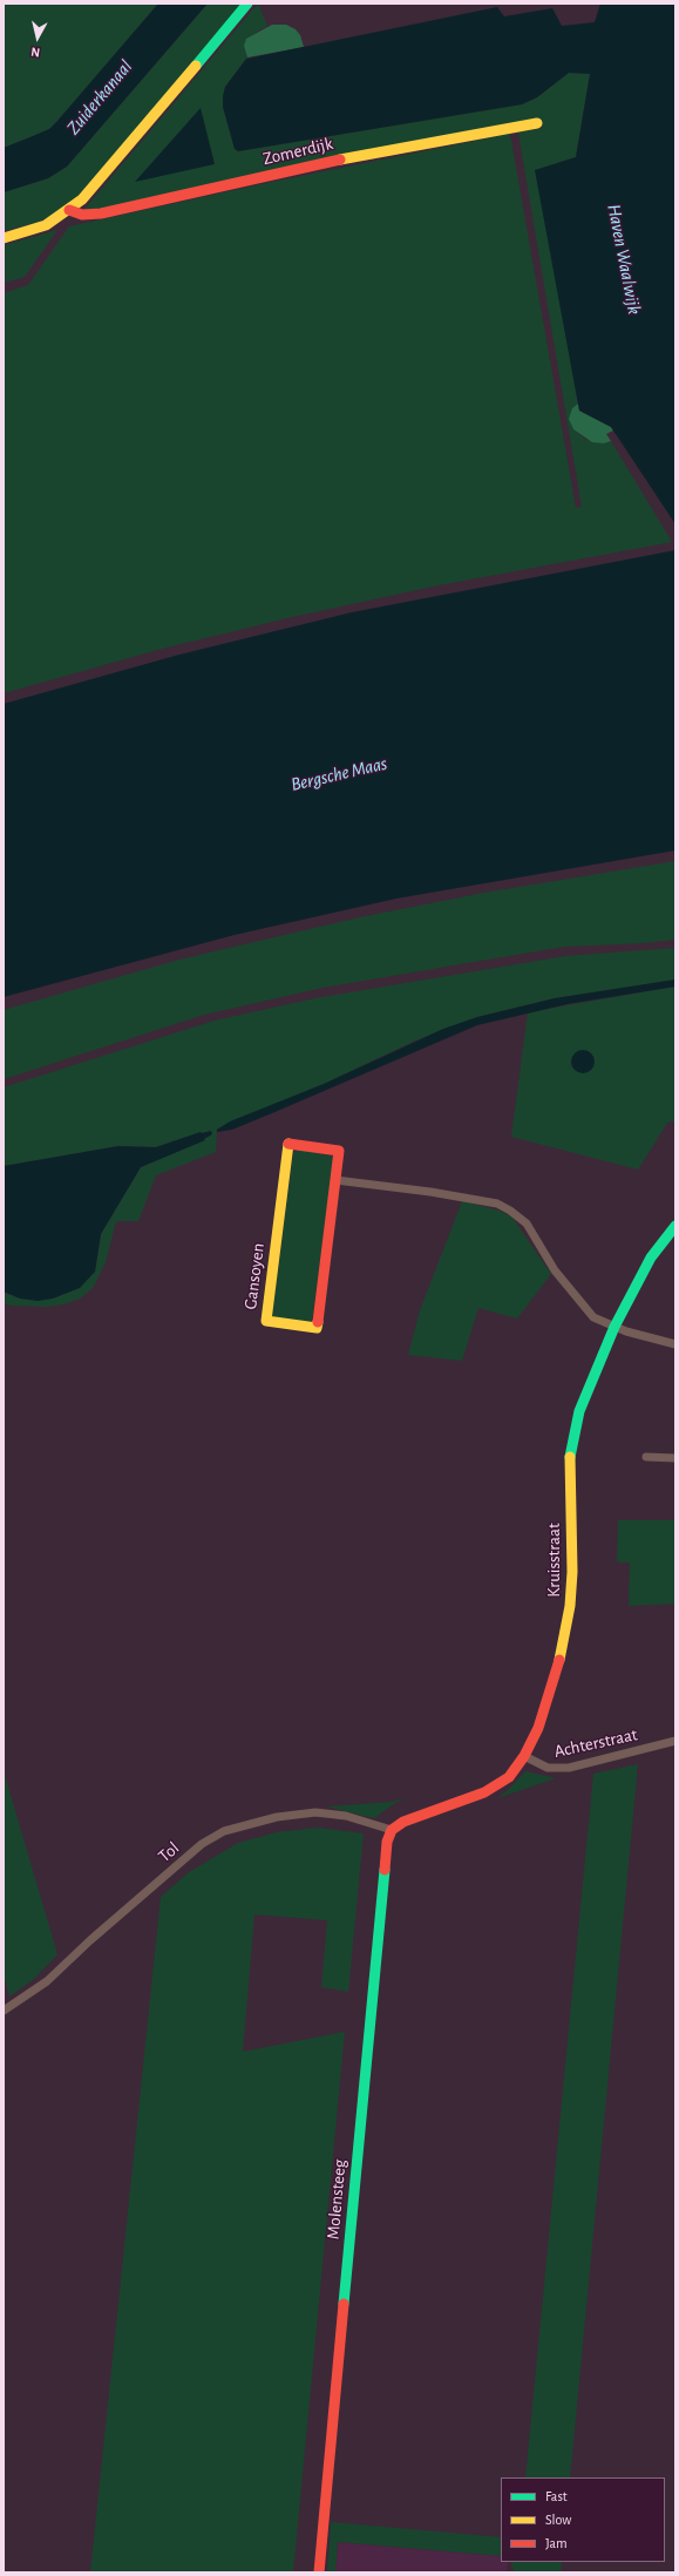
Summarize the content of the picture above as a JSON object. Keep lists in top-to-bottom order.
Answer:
{
  "streets": {
    "street": [
      "Zomerdijk",
      "Gansoyen",
      "Kruisstraat",
      "Achterstraat",
      "Tol",
      "Molensteeg"
    ]
  },
  "crossings": [
    ["Kruisstraat", "Achterstraat"],
    ["Kruisstraat", "Tol"],
    ["Kruisstraat", "Molensteeg"],
    ["Tol", "Molensteeg"]
  ],
  "water": ["Zuiderkanaal", "Haven Waalwijk", "Bergsche Maas"],
  "legend": ["Fast", "Slow", "Jam"],
  "north": "bottom"
}
